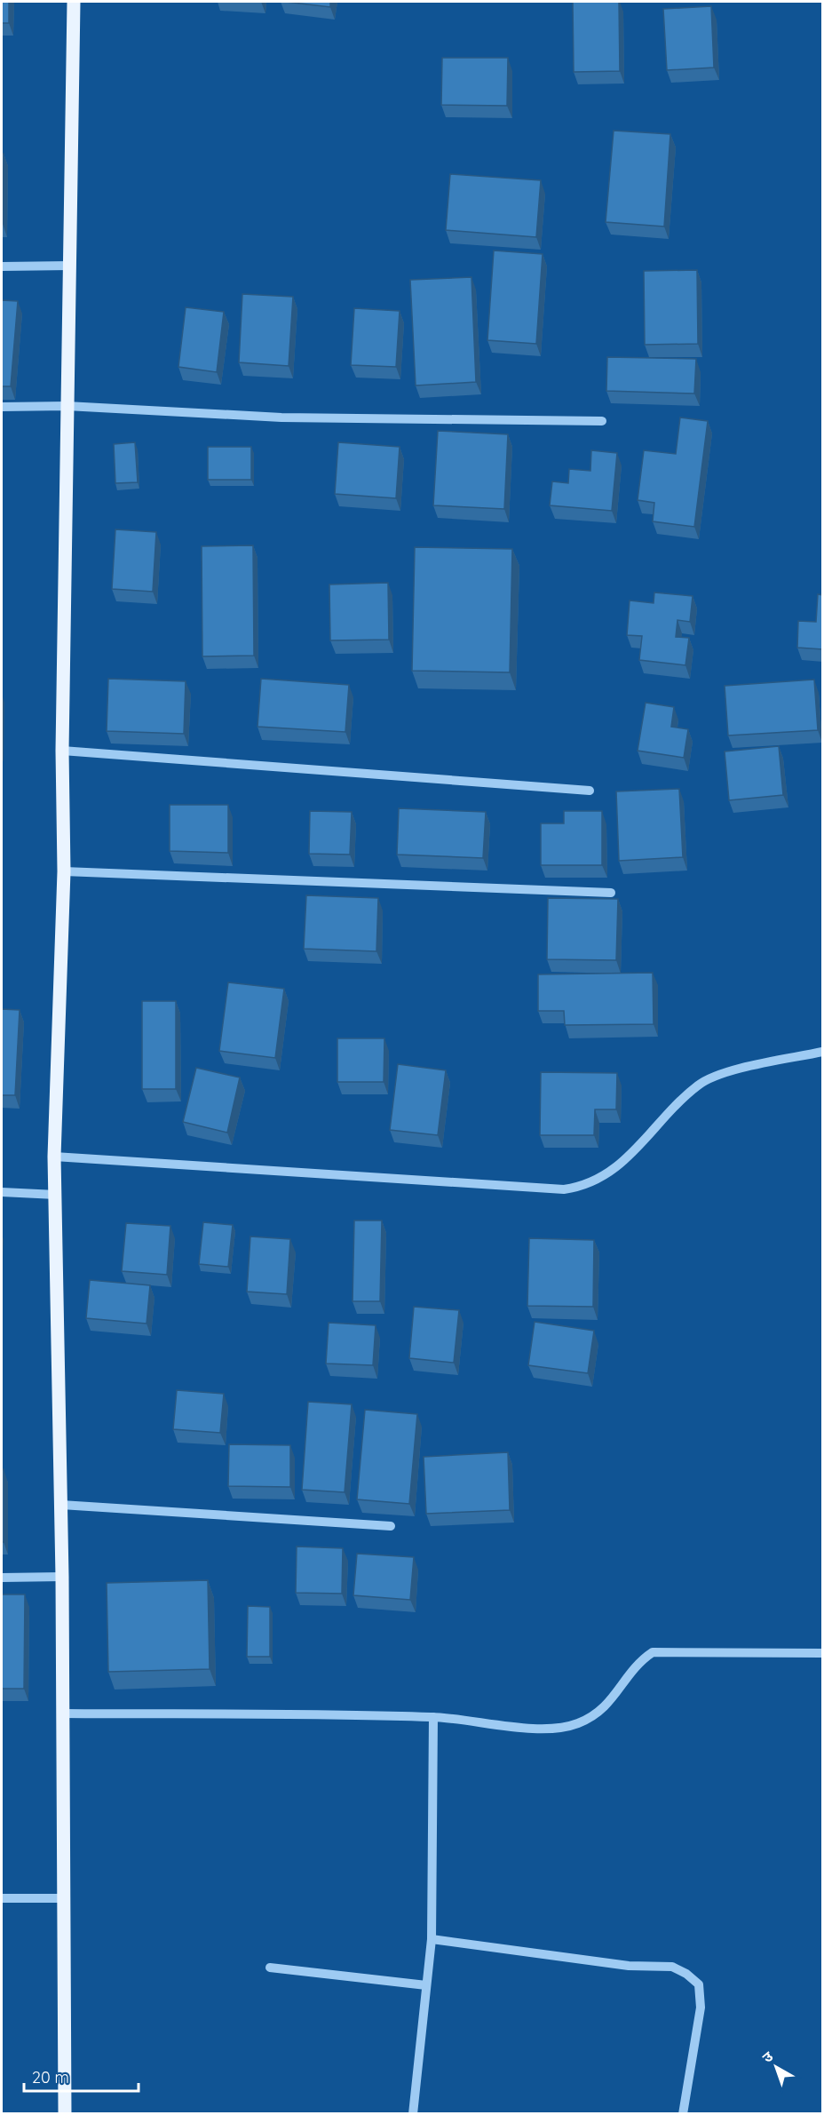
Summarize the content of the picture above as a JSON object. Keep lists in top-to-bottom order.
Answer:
{
  "scale_bar": "20 m",
  "north": "top left"
}
